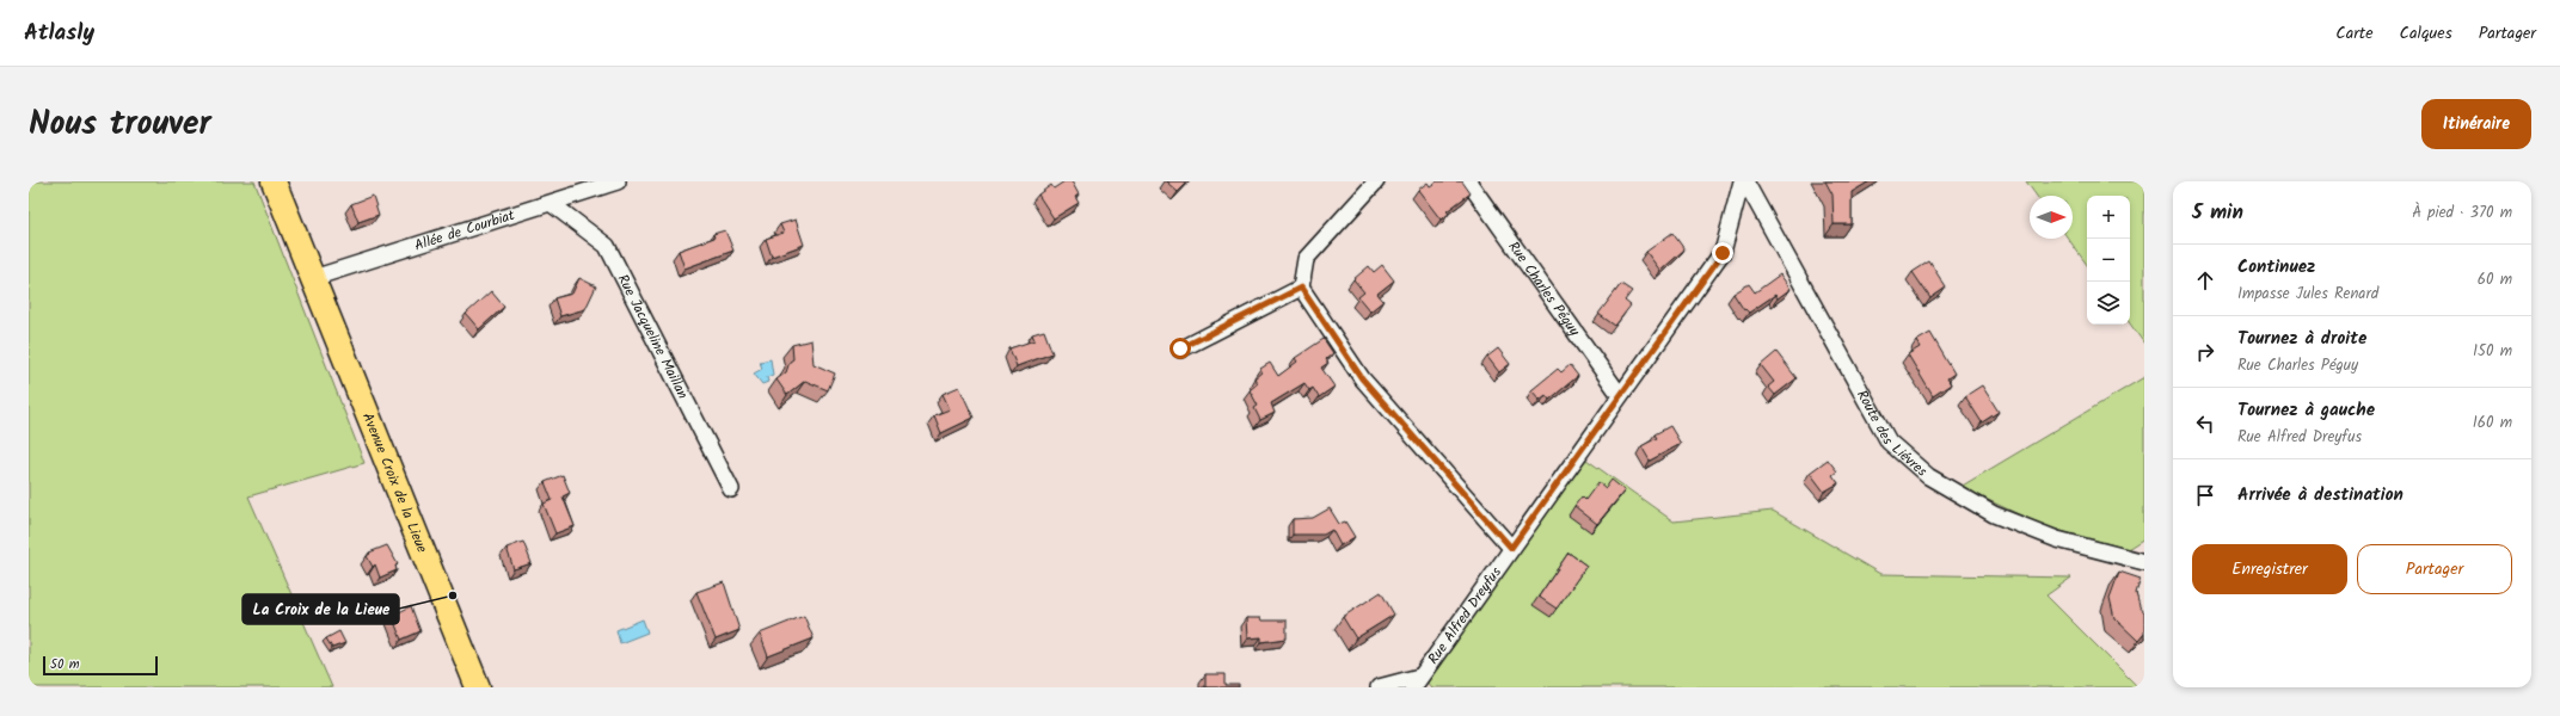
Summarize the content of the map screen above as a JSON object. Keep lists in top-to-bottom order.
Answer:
{
  "streets": {
    "main road": ["Avenue Croix de la Lieue"],
    "street": [
      "Allée de Courbiat",
      "Rue Charles Péguy",
      "Rue Jacqueline Maillan",
      "Route des Liévres",
      "Rue Alfred Dreyfus"
    ]
  },
  "crossings": [
    ["Allée de Courbiat", "Rue Jacqueline Maillan"],
    ["Allée de Courbiat", "Avenue Croix de la Lieue"],
    ["Rue Charles Péguy", "Rue Alfred Dreyfus"]
  ],
  "places": ["La Croix de la Lieue"],
  "scale_bar": "50 m",
  "north": "right",
  "page": {
    "header": "Atlasly",
    "nav": ["Carte", "Calques", "Partager"],
    "title": "Nous trouver",
    "buttons": [
      "Itinéraire",
      ["Enregistrer", "Partager"]
    ],
    "heading": ["5 min", "À pied · 370 m"],
    "map_buttons": ["+", "−"],
    "list": [
      ["Continuez", "Impasse Jules Renard", "60 m"],
      ["Tournez à droite", "Rue Charles Péguy", "150 m"],
      ["Tournez à gauche", "Rue Alfred Dreyfus", "160 m"],
      "Arrivée à destination"
    ],
    "scale": "50 m"
  }
}
